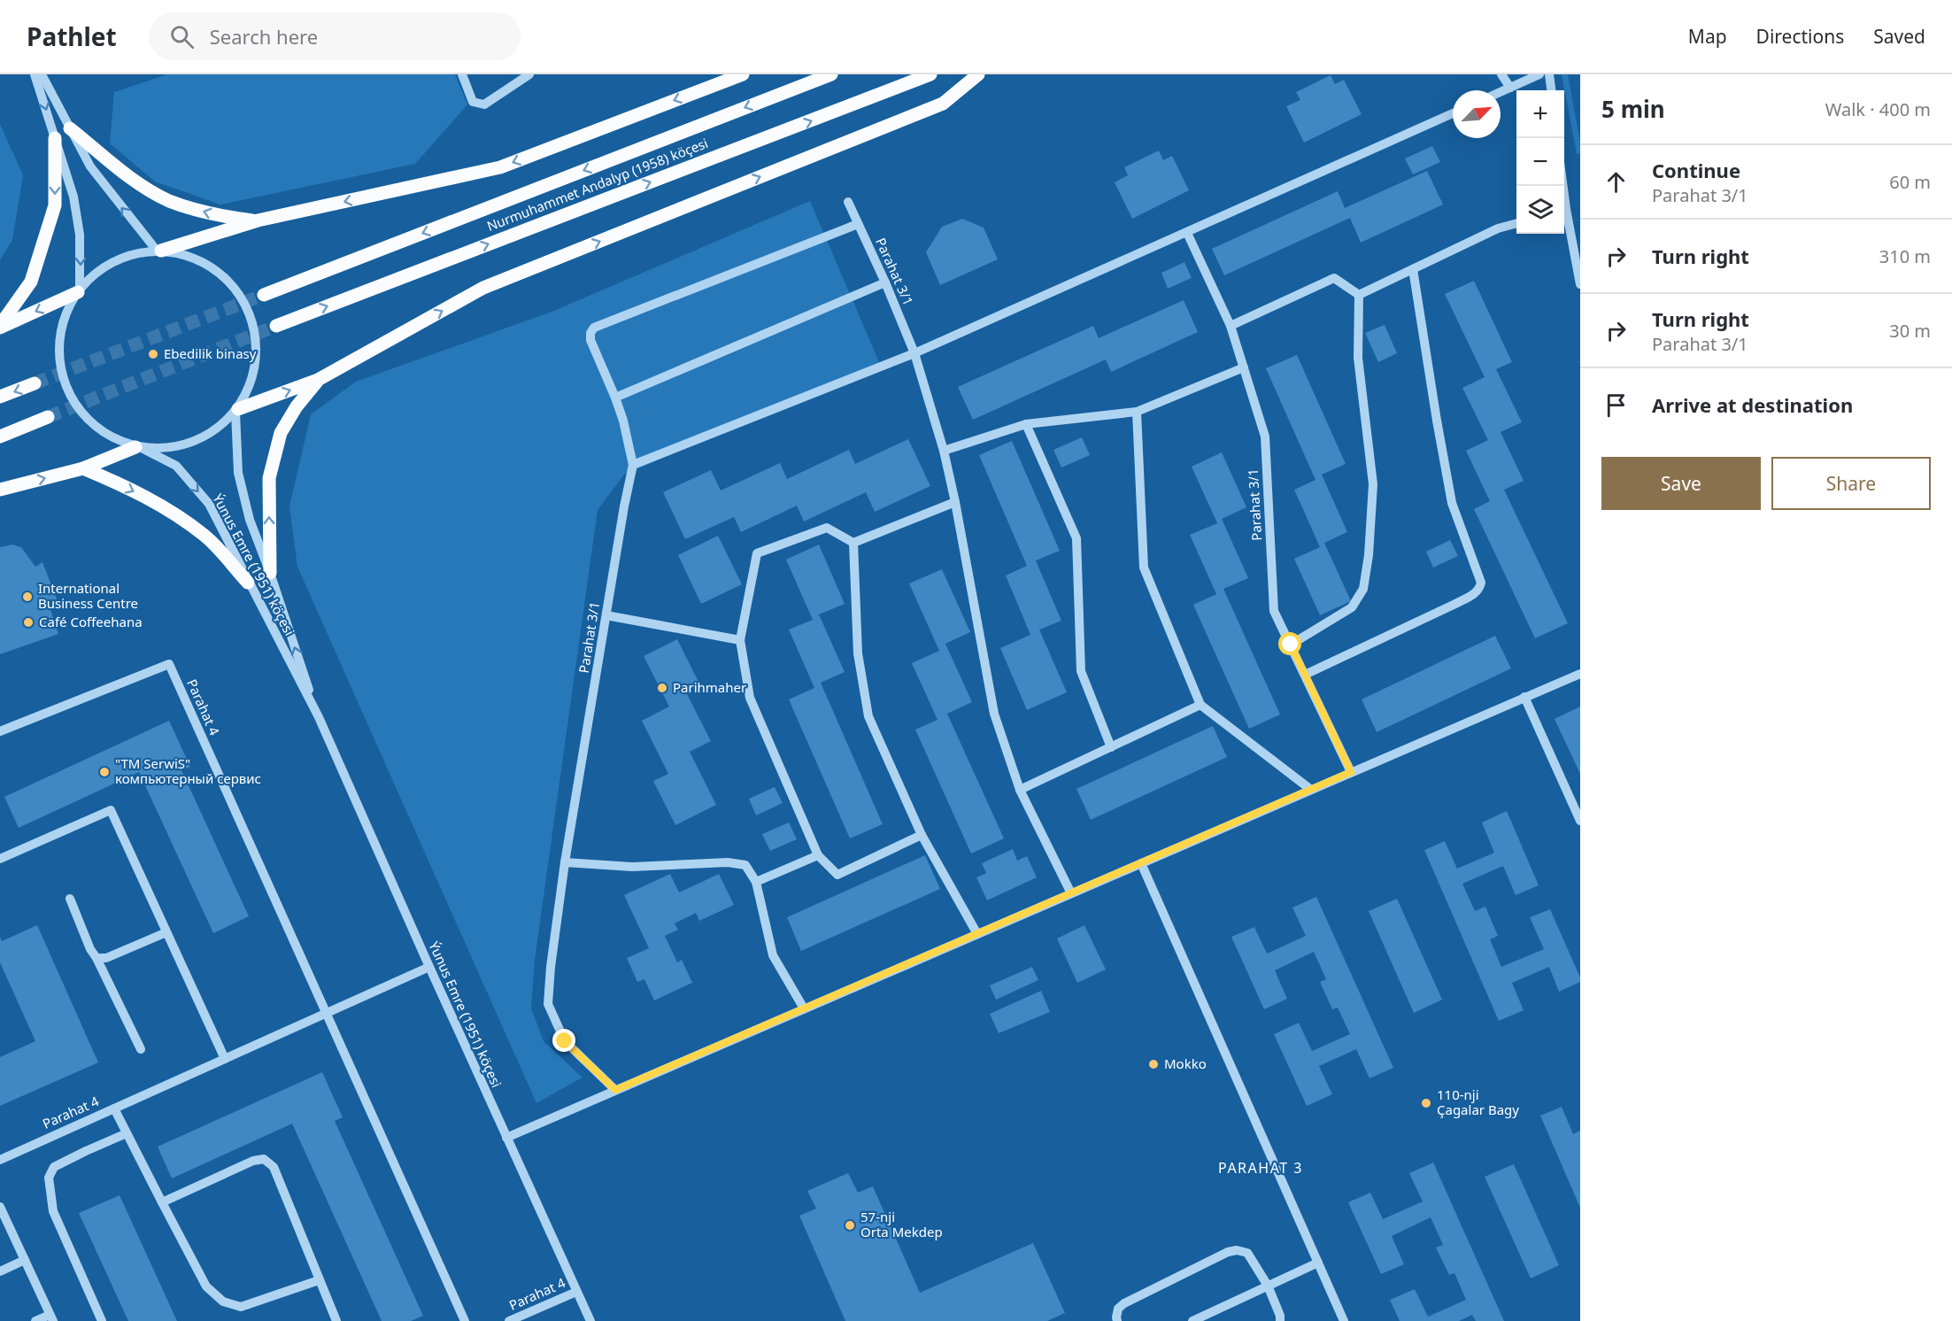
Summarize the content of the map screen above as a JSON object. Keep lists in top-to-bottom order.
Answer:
{
  "streets": {
    "main road": ["Nurmuhammet Andalyp (1958) köçesi"],
    "street": ["Parahat 3/1", "Ýunus Emre (1951) köçesi", "Parahat 4"]
  },
  "crossings": [
    ["Ýunus Emre (1951) köçesi", "Parahat 4"]
  ],
  "districts": ["PARAHAT 3"],
  "places": [
    "Ebedilik binasy",
    "International Business Centre",
    "Café Coffeehana",
    "Parihmaher",
    "\"TM SerwiS\" компьютерный сервис",
    "Mokko",
    "110-nji Çagalar Bagy",
    "57-nji Orta Mekdep"
  ],
  "north": "top right",
  "page": {
    "header": "Pathlet",
    "search": "Search here",
    "nav": ["Map", "Directions", "Saved"],
    "heading": ["5 min", "Walk · 400 m"],
    "map_buttons": ["+", "−"],
    "list": [
      ["Continue", "Parahat 3/1", "60 m"],
      ["Turn right", "310 m"],
      ["Turn right", "Parahat 3/1", "30 m"],
      "Arrive at destination"
    ],
    "buttons": ["Save", "Share"]
  }
}
